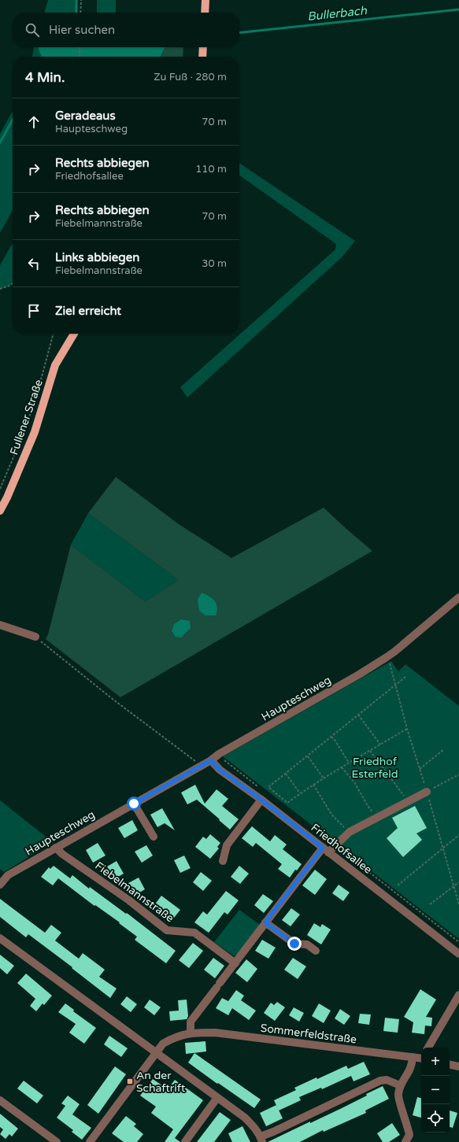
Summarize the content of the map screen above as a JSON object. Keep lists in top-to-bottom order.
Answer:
{
  "streets": {
    "main road": ["Fullener Straße"],
    "street": [
      "Haupteschweg",
      "Friedhofsallee",
      "Fiebelmannstraße",
      "Sommerfeldstraße"
    ]
  },
  "crossings": [
    ["Haupteschweg", "Friedhofsallee"],
    ["Haupteschweg", "Fiebelmannstraße"]
  ],
  "water": ["Bullerbach"],
  "parks": ["Friedhof Esterfeld"],
  "places": {
    "transit": ["An der Schaftrift"]
  },
  "page": {
    "search": "Hier suchen",
    "heading": ["4 Min.", "Zu Fuß · 280 m"],
    "list": [
      ["Geradeaus", "Haupteschweg", "70 m"],
      ["Rechts abbiegen", "Friedhofsallee", "110 m"],
      ["Rechts abbiegen", "Fiebelmannstraße", "70 m"],
      ["Links abbiegen", "Fiebelmannstraße", "30 m"],
      "Ziel erreicht"
    ],
    "map_buttons": ["+", "−"]
  }
}
